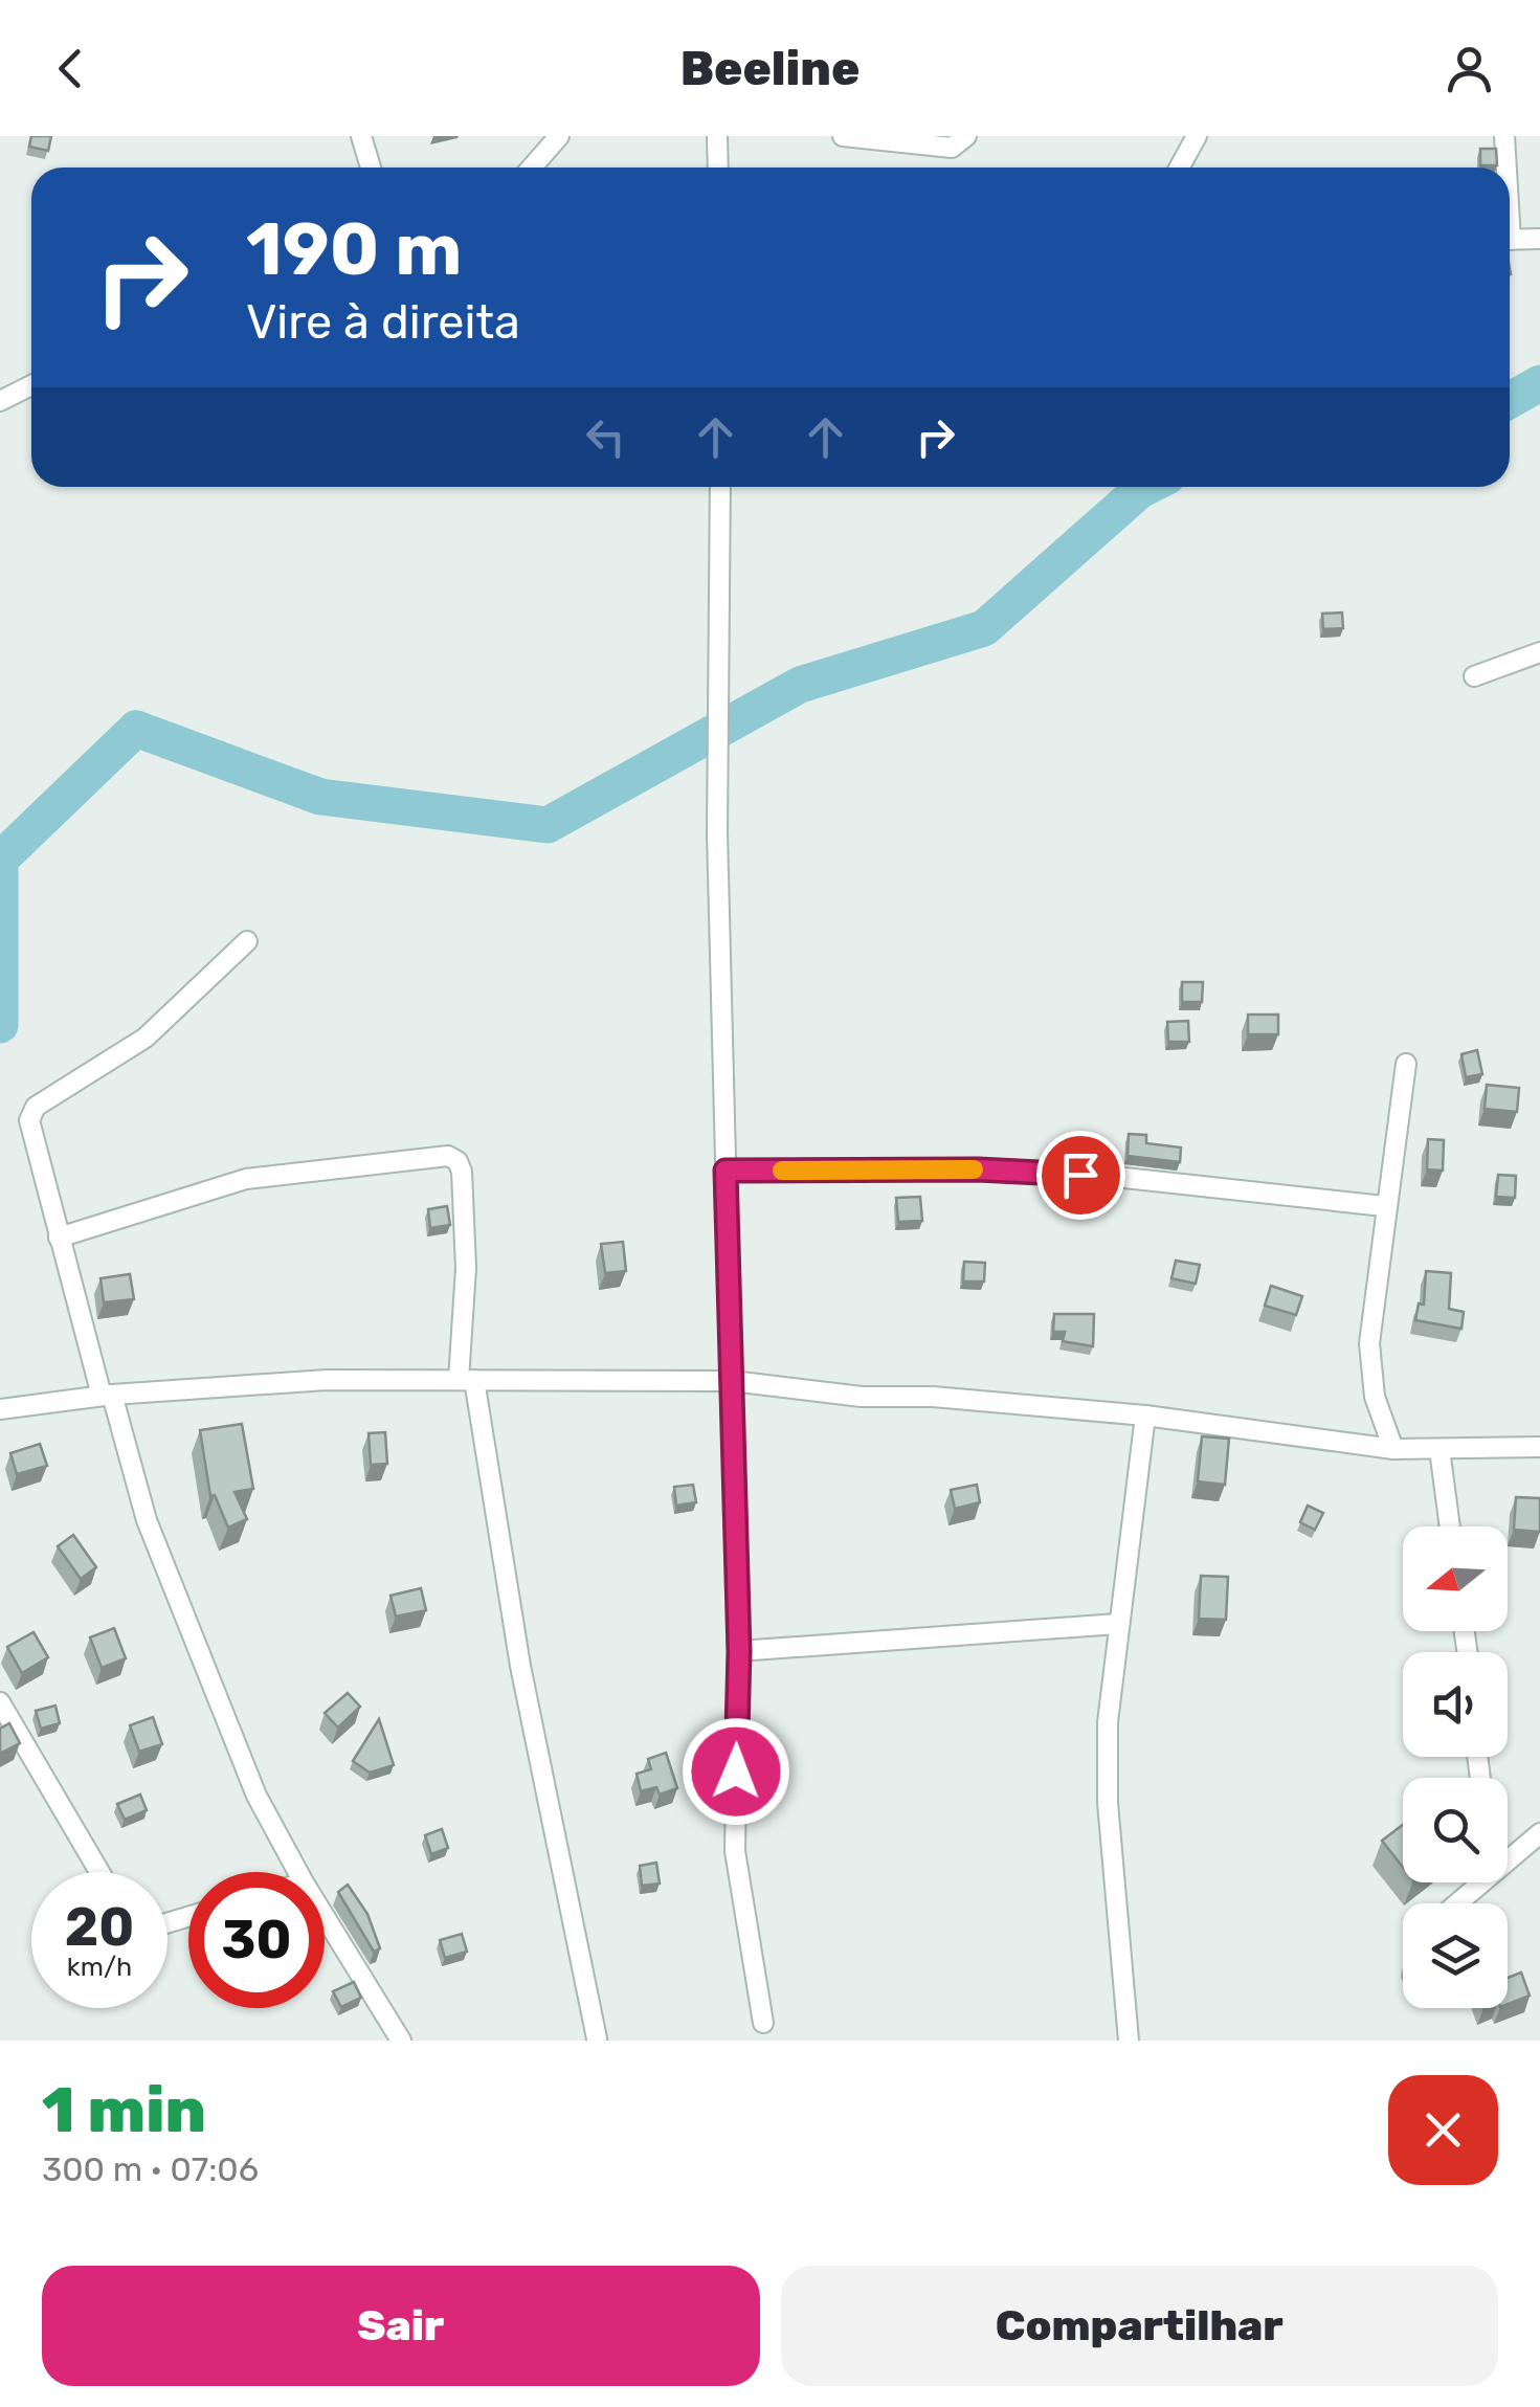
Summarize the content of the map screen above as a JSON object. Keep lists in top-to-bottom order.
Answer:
{
  "north": "left",
  "page": {
    "header": "Beeline",
    "turn": ["190 m", "Vire à direita"],
    "speed": "20 km/h",
    "limit": "30",
    "heading": ["1 min", "300 m · 07:06"],
    "buttons": ["Sair", "Compartilhar"]
  }
}
